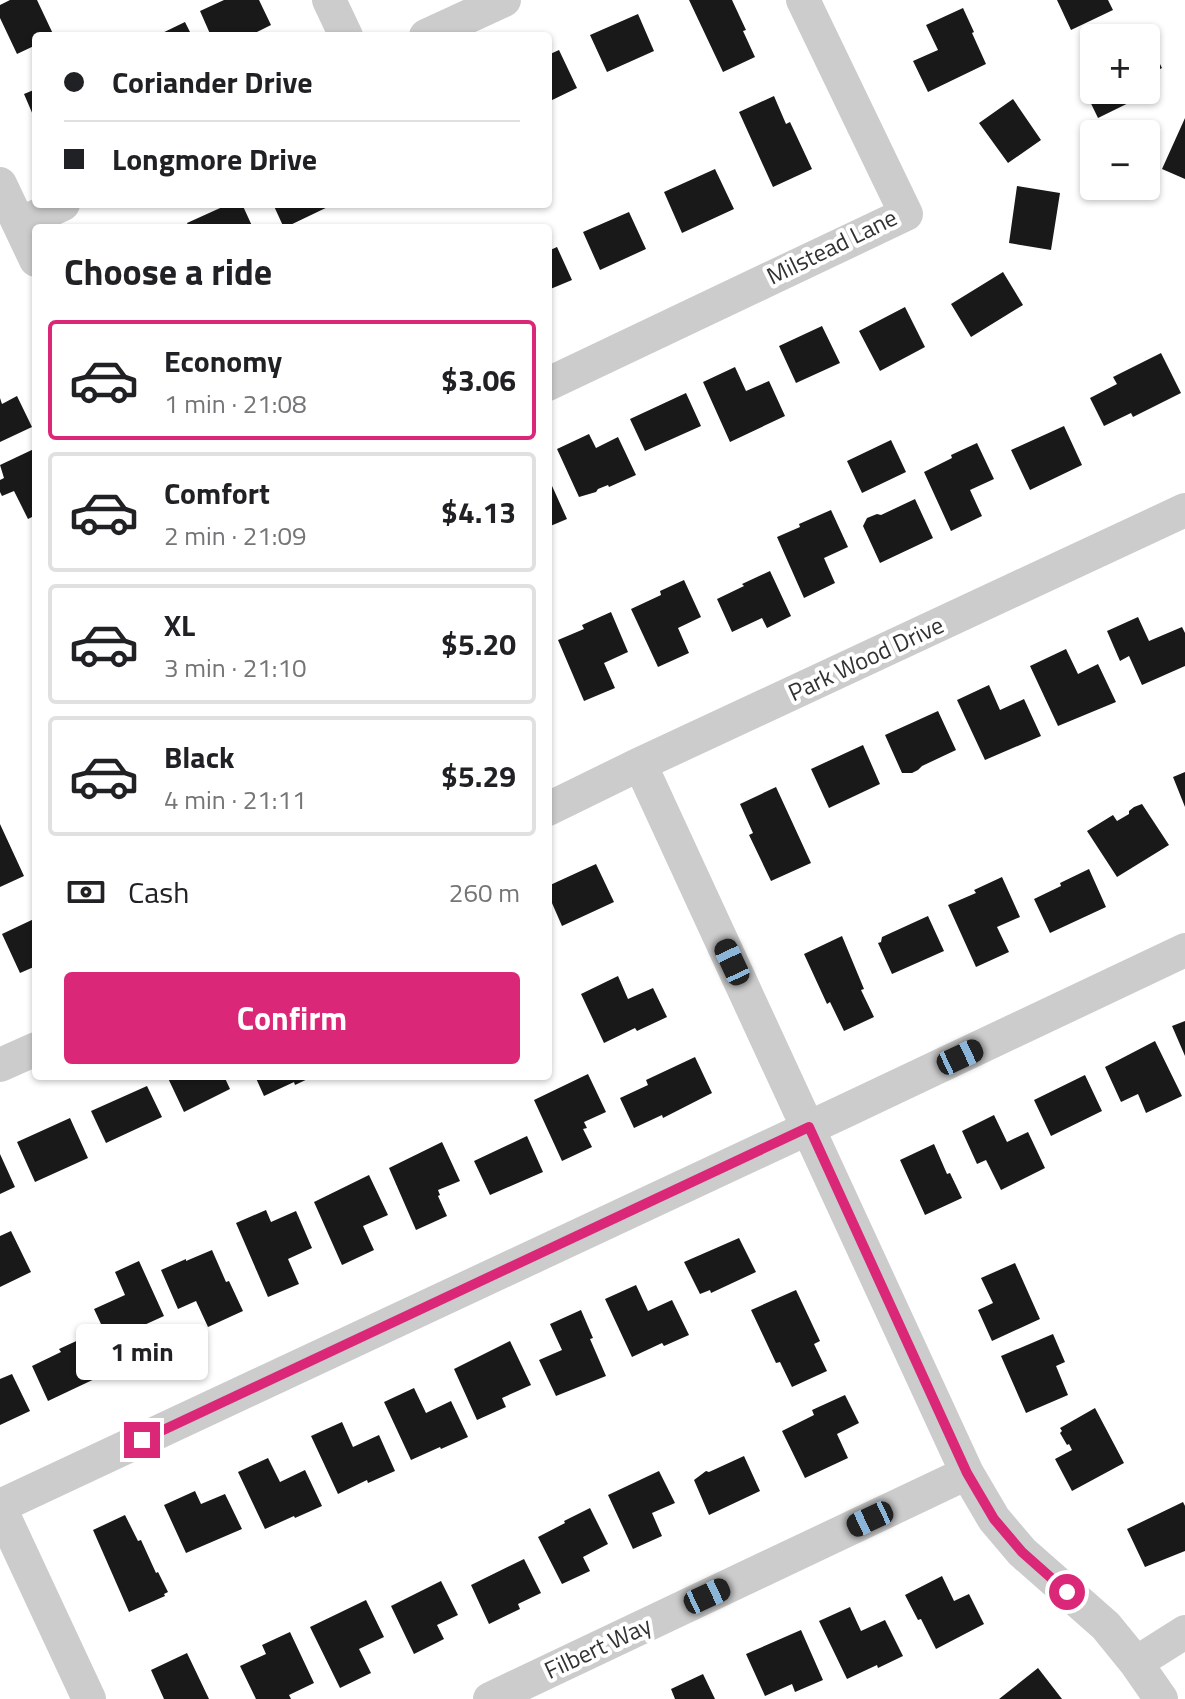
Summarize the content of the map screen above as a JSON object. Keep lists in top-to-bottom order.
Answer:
{
  "streets": {
    "street": ["Milstead Lane", "Park Wood Drive", "Filbert Way"]
  },
  "page": {
    "map_buttons": ["+", "−"],
    "banner": ["Coriander Drive", "Longmore Drive"],
    "heading": "Choose a ride",
    "list": [
      {
        "name": "Economy",
        "note": "1 min · 21:08",
        "value": "$3.06"
      },
      {
        "name": "Comfort",
        "note": "2 min · 21:09",
        "value": "$4.13"
      },
      {
        "name": "XL",
        "note": "3 min · 21:10",
        "value": "$5.20"
      },
      {
        "name": "Black",
        "note": "4 min · 21:11",
        "value": "$5.29"
      }
    ],
    "pay": ["Cash", "260 m"],
    "buttons": "Confirm",
    "bubble": "1 min"
  }
}
